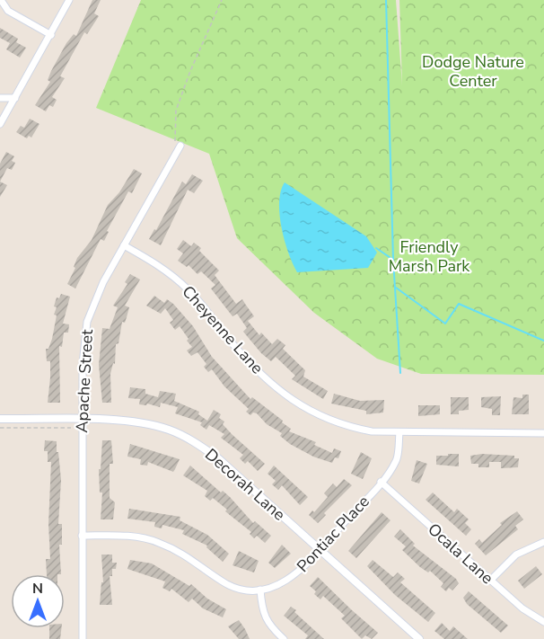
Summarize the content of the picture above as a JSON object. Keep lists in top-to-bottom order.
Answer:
{
  "streets": {
    "street": [
      "Cheyenne Lane",
      "Apache Street",
      "Decorah Lane",
      "Pontiac Place",
      "Ocala Lane"
    ]
  },
  "crossings": [
    ["Cheyenne Lane", "Apache Street"],
    ["Cheyenne Lane", "Pontiac Place"],
    ["Apache Street", "Decorah Lane"],
    ["Apache Street", "Pontiac Place"],
    ["Decorah Lane", "Pontiac Place"],
    ["Pontiac Place", "Ocala Lane"]
  ],
  "parks": ["Dodge Nature Center", "Friendly Marsh Park"],
  "north": "top"
}
